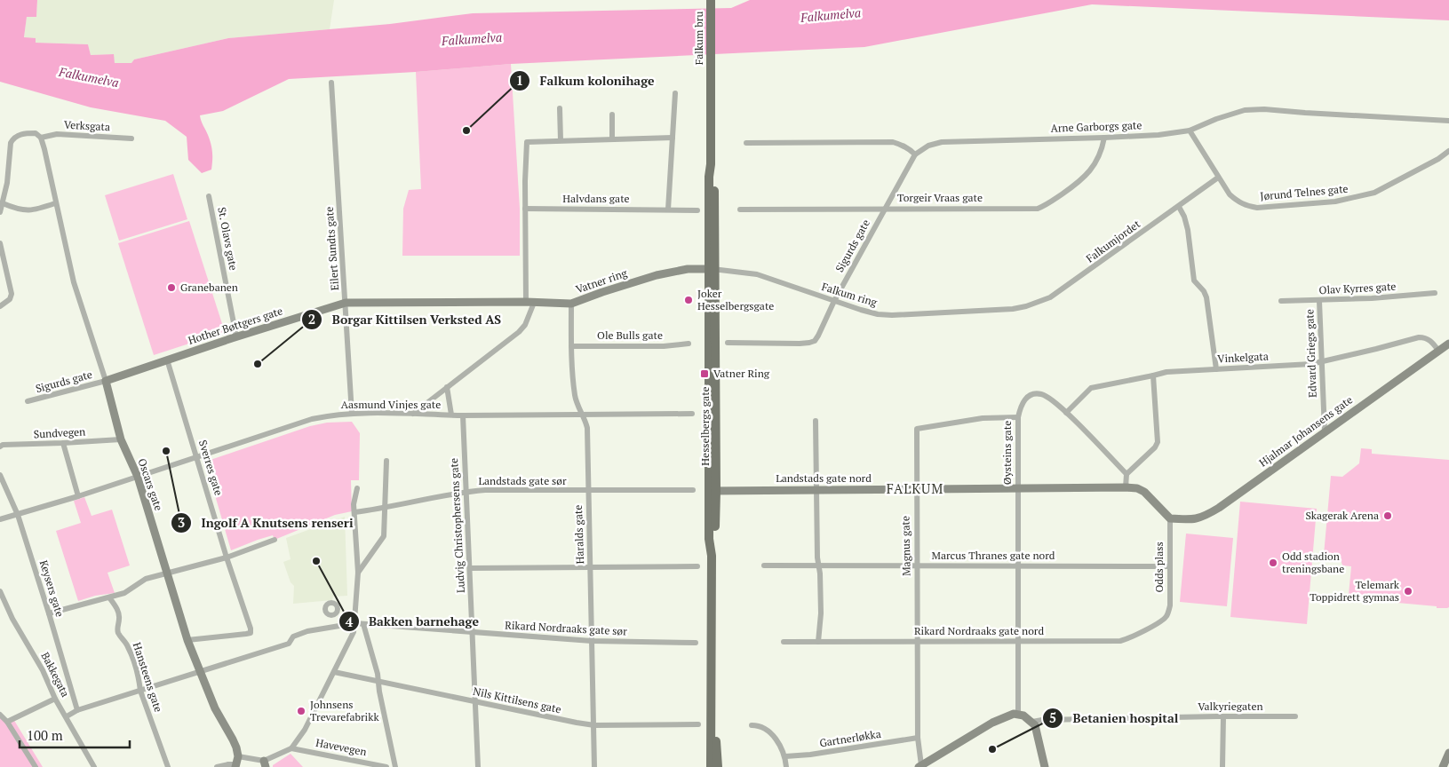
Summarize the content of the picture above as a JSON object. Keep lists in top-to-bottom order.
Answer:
{
  "streets": {
    "main road": ["Falkum bru", "Hesselbergs gate"],
    "street": [
      "Verksgata",
      "Arne Garborgs gate",
      "Jørund Telnes gate",
      "Torgeir Vraas gate",
      "Halvdans gate",
      "St. Olavs gate",
      "Falkumjordet",
      "Sigurds gate",
      "Eilert Sundts gate",
      "Vatner ring",
      "Olav Kyrres gate",
      "Falkum ring",
      "Hother Bøttgers gate",
      "Ole Bulls gate",
      "Edvard Griegs gate",
      "Vinkelgata",
      "Aasmund Vinjes gate",
      "Hjalmar Johansens gate",
      "Sundvegen",
      "Øysteins gate",
      "Sverres gate",
      "Landstads gate nord",
      "Landstads gate sør",
      "Oscars gate",
      "Ludvig Christophersens gate",
      "Haralds gate",
      "Magnus gate",
      "Marcus Thranes gate nord",
      "Odds plass",
      "Keysers gate",
      "Rikard Nordraaks gate sør",
      "Rikard Nordraaks gate nord",
      "Bakkegata",
      "Hansteens gate",
      "Nils Kittilsens gate",
      "Valkyriegaten",
      "Gartnerløkka",
      "Havevegen"
    ]
  },
  "crossings": [
    ["Falkum bru", "Hesselbergs gate"],
    ["Verksgata", "Oscars gate"],
    ["Arne Garborgs gate", "Jørund Telnes gate"],
    ["Arne Garborgs gate", "Torgeir Vraas gate"],
    ["Arne Garborgs gate", "Sigurds gate"],
    ["Jørund Telnes gate", "Falkumjordet"],
    ["Torgeir Vraas gate", "Sigurds gate"],
    ["St. Olavs gate", "Hother Bøttgers gate"],
    ["Falkumjordet", "Falkum ring"],
    ["Sigurds gate", "Falkum ring"],
    ["Sigurds gate", "Hother Bøttgers gate"],
    ["Sigurds gate", "Oscars gate"],
    ["Eilert Sundts gate", "Hother Bøttgers gate"],
    ["Eilert Sundts gate", "Aasmund Vinjes gate"],
    ["Vatner ring", "Falkum ring"],
    ["Vatner ring", "Hother Bøttgers gate"],
    ["Vatner ring", "Hesselbergs gate"],
    ["Vatner ring", "Haralds gate"],
    ["Olav Kyrres gate", "Edvard Griegs gate"],
    ["Falkum ring", "Hesselbergs gate"],
    ["Hother Bøttgers gate", "Sverres gate"],
    ["Hother Bøttgers gate", "Oscars gate"],
    ["Ole Bulls gate", "Haralds gate"],
    ["Edvard Griegs gate", "Vinkelgata"],
    ["Edvard Griegs gate", "Hjalmar Johansens gate"],
    ["Vinkelgata", "Hjalmar Johansens gate"],
    ["Vinkelgata", "Øysteins gate"],
    ["Aasmund Vinjes gate", "Sverres gate"],
    ["Aasmund Vinjes gate", "Oscars gate"],
    ["Aasmund Vinjes gate", "Ludvig Christophersens gate"],
    ["Aasmund Vinjes gate", "Haralds gate"],
    ["Aasmund Vinjes gate", "Keysers gate"],
    ["Hesselbergs gate", "Landstads gate nord"],
    ["Hjalmar Johansens gate", "Odds plass"],
    ["Sundvegen", "Oscars gate"],
    ["Øysteins gate", "Landstads gate nord"],
    ["Øysteins gate", "Magnus gate"],
    ["Øysteins gate", "Marcus Thranes gate nord"],
    ["Øysteins gate", "Rikard Nordraaks gate nord"],
    ["Sverres gate", "Oscars gate"],
    ["Landstads gate nord", "Magnus gate"],
    ["Landstads gate sør", "Ludvig Christophersens gate"],
    ["Landstads gate sør", "Haralds gate"],
    ["Oscars gate", "Rikard Nordraaks gate sør"],
    ["Ludvig Christophersens gate", "Rikard Nordraaks gate sør"],
    ["Ludvig Christophersens gate", "Nils Kittilsens gate"],
    ["Haralds gate", "Rikard Nordraaks gate sør"],
    ["Haralds gate", "Nils Kittilsens gate"],
    ["Magnus gate", "Marcus Thranes gate nord"],
    ["Magnus gate", "Rikard Nordraaks gate nord"],
    ["Magnus gate", "Gartnerløkka"],
    ["Marcus Thranes gate nord", "Odds plass"],
    ["Odds plass", "Rikard Nordraaks gate nord"],
    ["Keysers gate", "Rikard Nordraaks gate sør"],
    ["Rikard Nordraaks gate sør", "Bakkegata"],
    ["Rikard Nordraaks gate sør", "Hansteens gate"]
  ],
  "districts": ["FALKUM"],
  "water": ["Falkumelva"],
  "places": {
    "other": [
      "Falkum kolonihage",
      "Granebanen",
      "Joker Hesselbergsgate",
      "Borgar Kittilsen Verksted AS",
      "Ingolf A Knutsens renseri",
      "Skagerak Arena",
      "Bakken barnehage",
      "Odd stadion treningsbane",
      "Telemark Toppidrett gymnas",
      "Johnsens Trevarefabrikk",
      "Betanien hospital"
    ],
    "transit": ["Vatner Ring"]
  },
  "scale_bar": "100 m"
}
